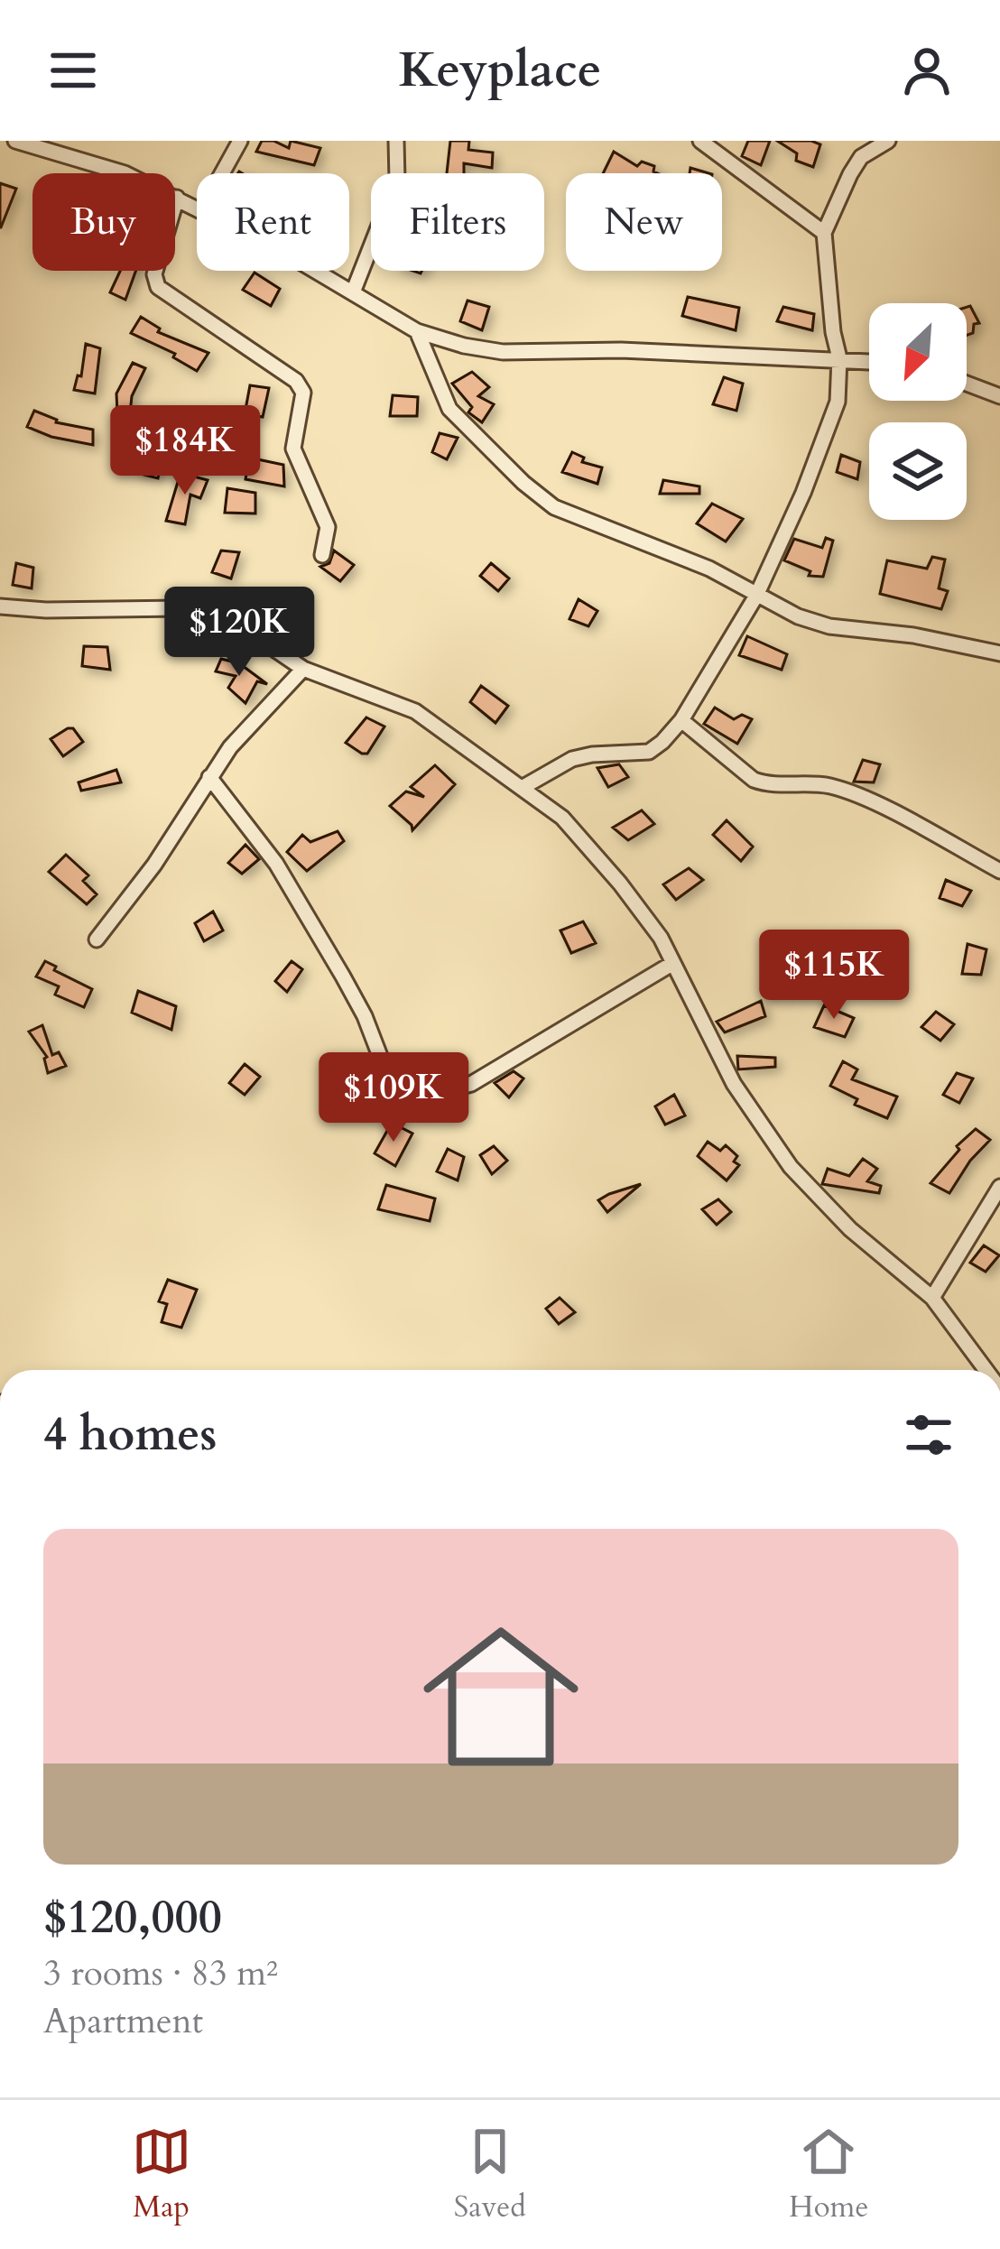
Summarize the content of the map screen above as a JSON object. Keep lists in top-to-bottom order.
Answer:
{
  "north": "bottom left",
  "page": {
    "header": "Keyplace",
    "chip": [
      "Buy",
      "Rent",
      "Filters",
      "New"
    ],
    "price": [
      "$184K",
      "$120K",
      "$115K",
      "$109K"
    ],
    "heading": "4 homes",
    "list": [
      {
        "name": "$120,000",
        "note": "3 rooms · 83 m² · Apartment"
      }
    ],
    "tabs": ["Map", "Saved", "Home"]
  }
}
